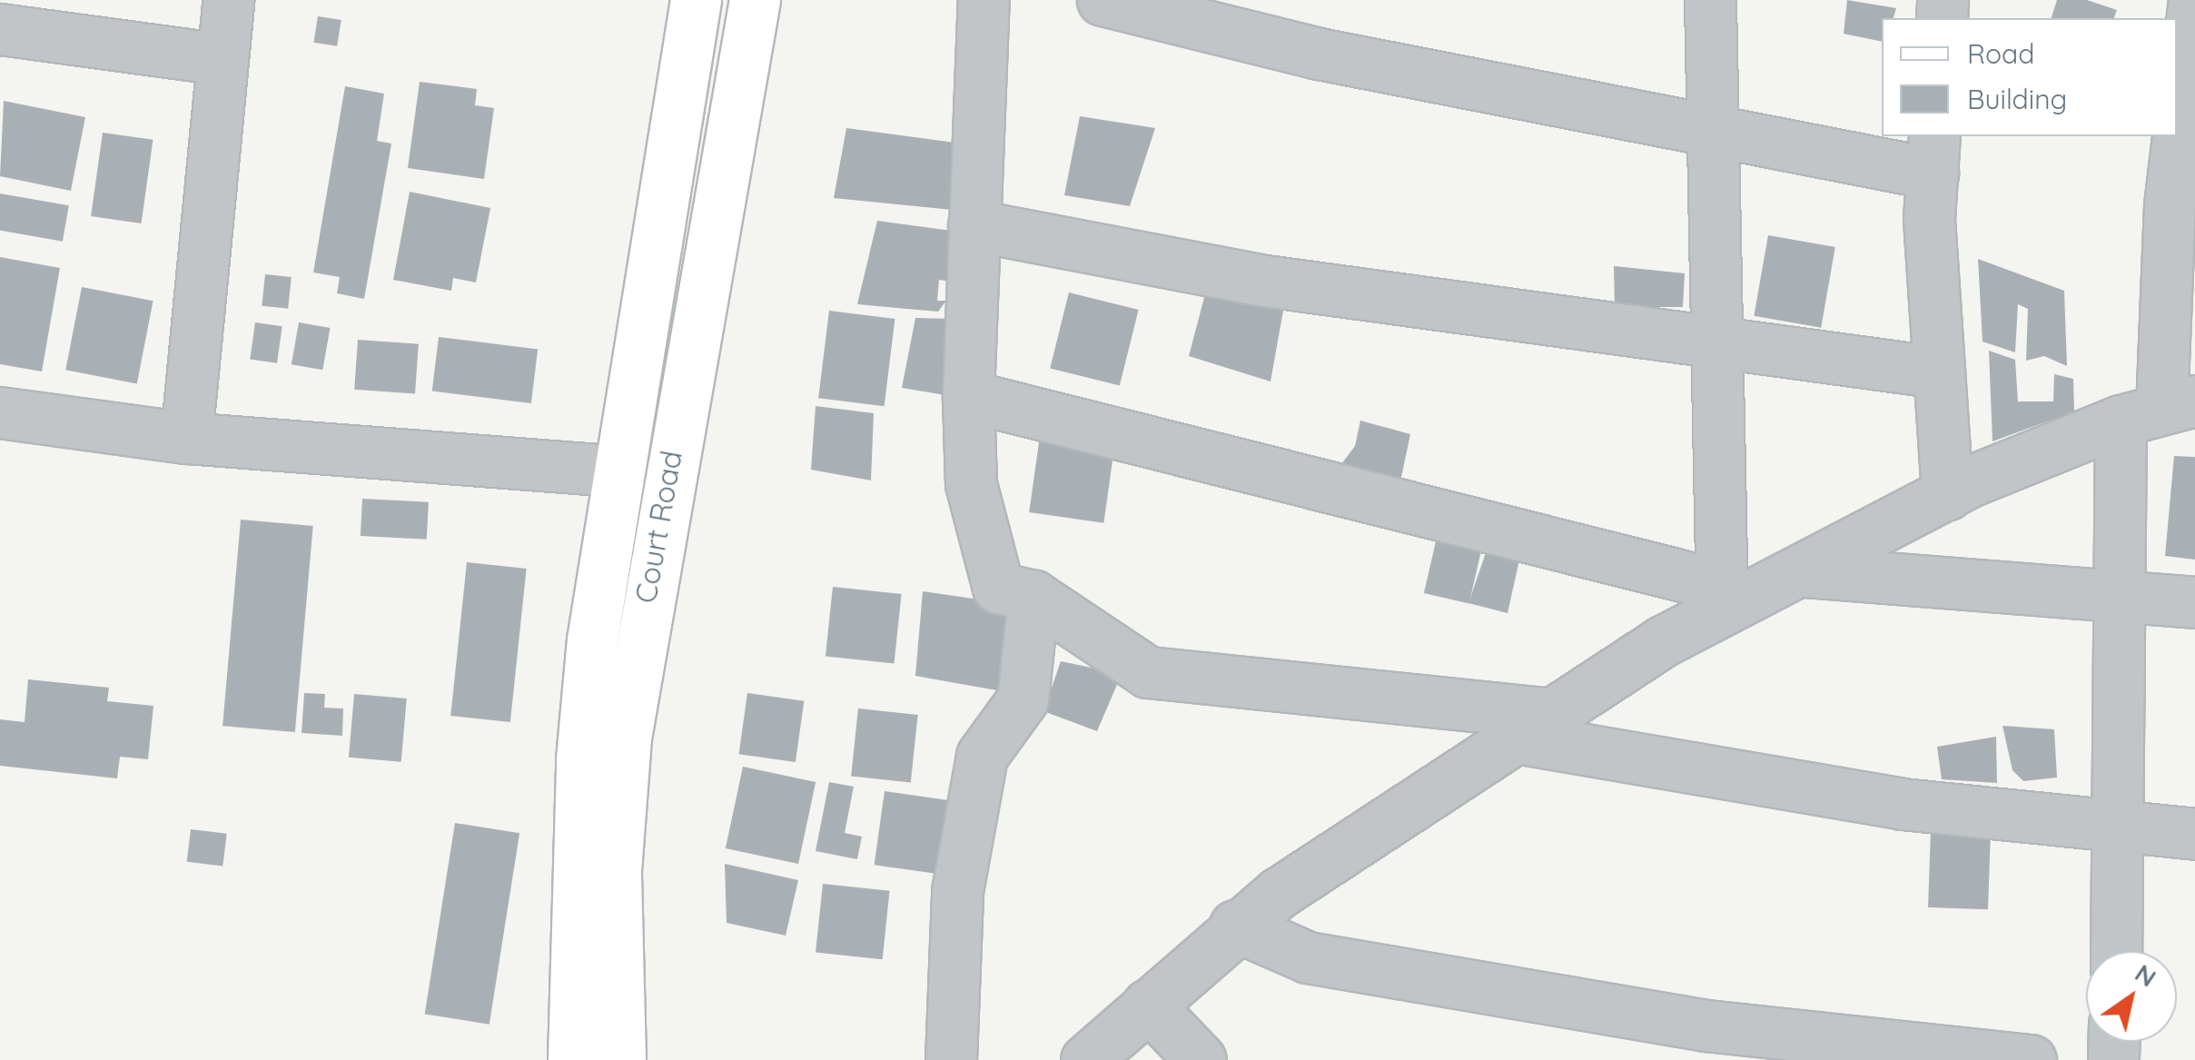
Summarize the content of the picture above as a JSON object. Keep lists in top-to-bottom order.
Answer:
{
  "streets": {
    "main road": ["Court Road"]
  },
  "legend": ["Road", "Building"],
  "north": "top right"
}
